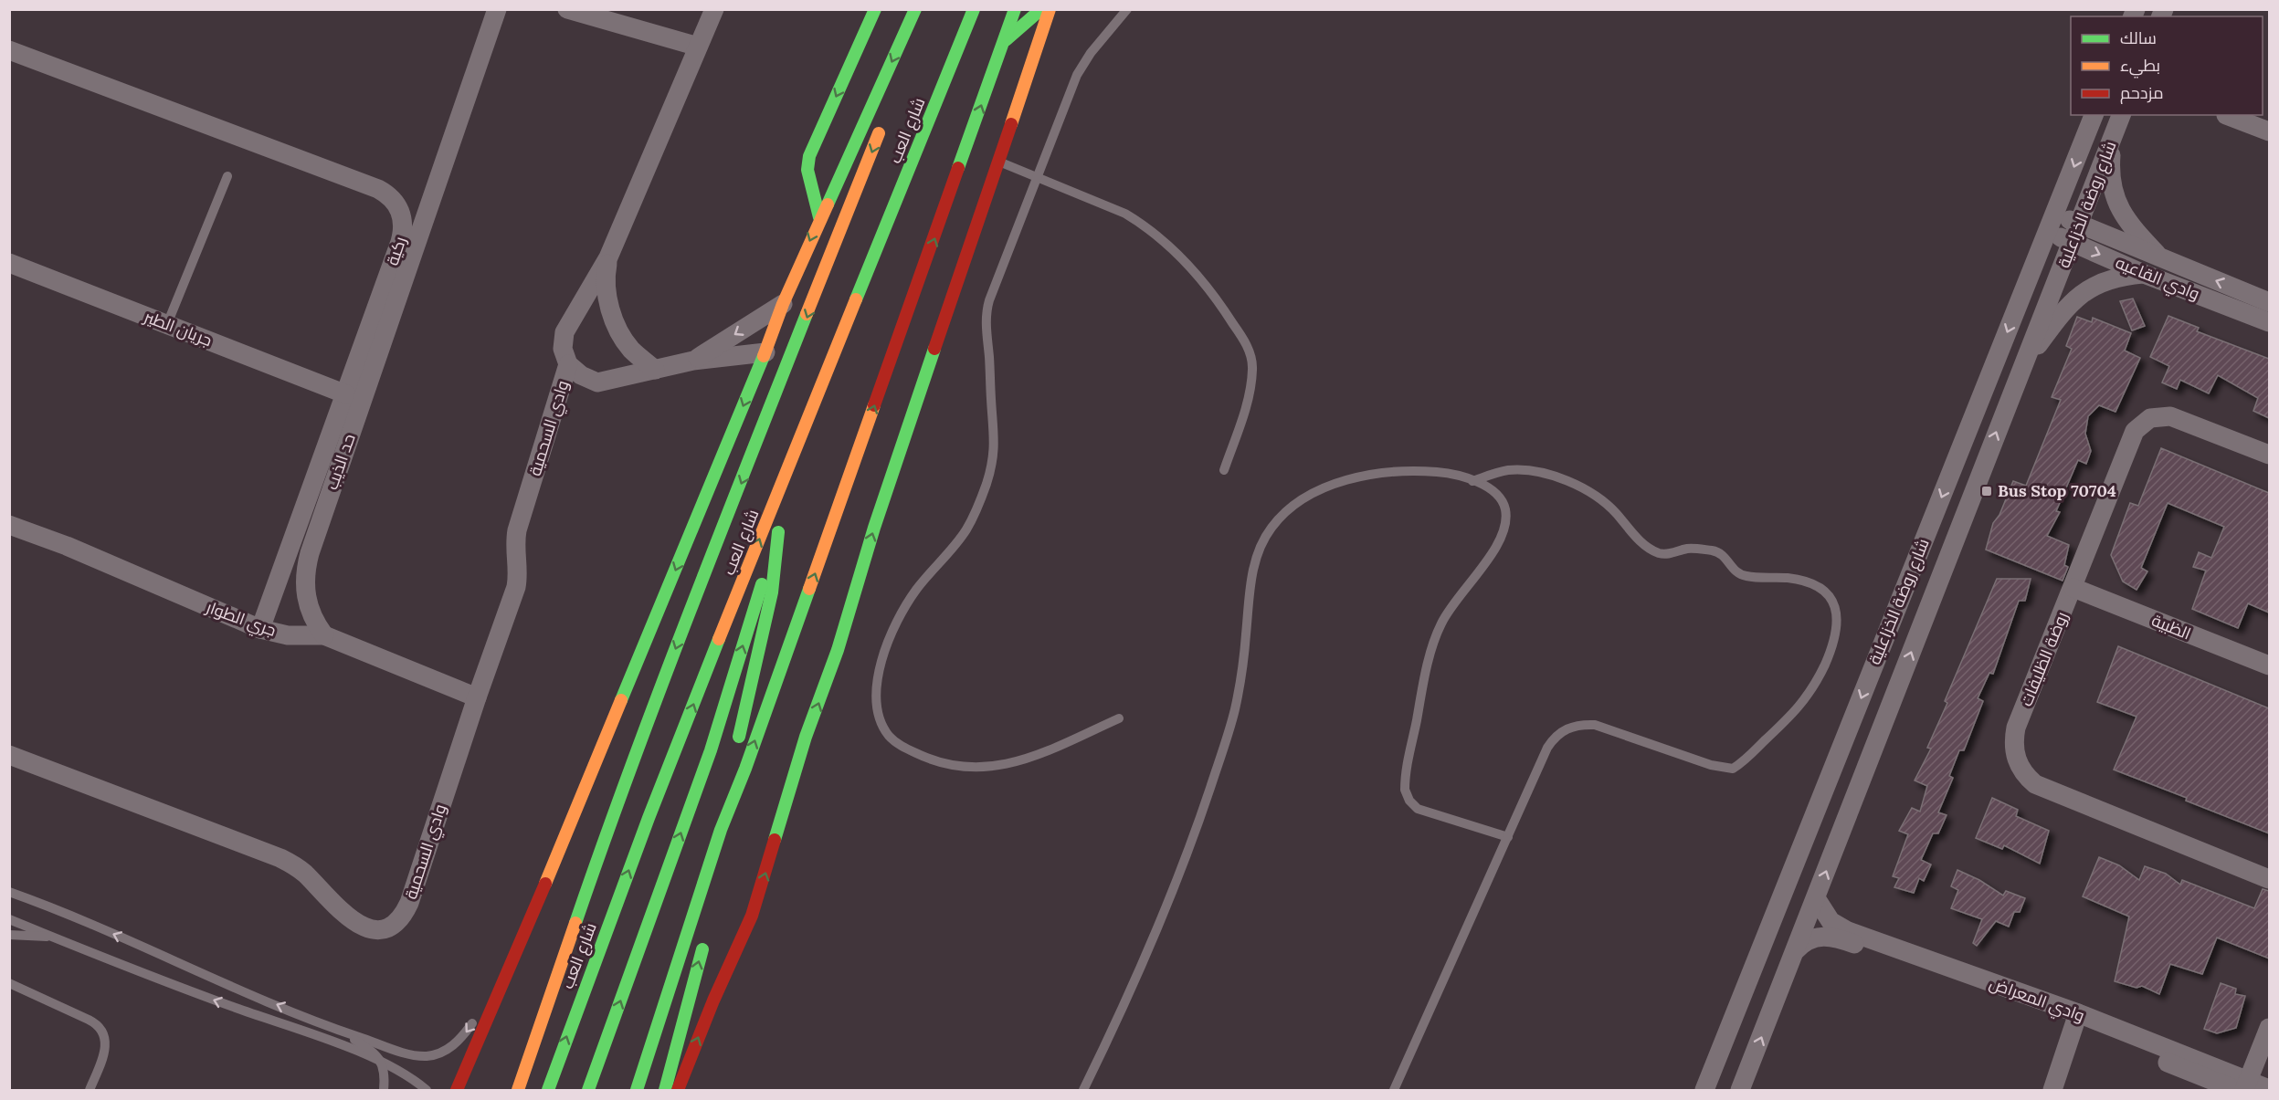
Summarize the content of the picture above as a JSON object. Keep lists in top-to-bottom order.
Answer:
{
  "streets": {
    "main road": ["شارع العب"],
    "street": [
      "شارع روضة الخزاعلية",
      "ركية",
      "وادي القاعيه",
      "جريان الطير",
      "وادي السحمية",
      "حد الذيب",
      "جري الطوار",
      "الظبية",
      "روضة الظليفات",
      "وادي المعراض"
    ]
  },
  "crossings": [
    ["شارع روضة الخزاعلية", "وادي القاعيه"],
    ["شارع روضة الخزاعلية", "وادي المعراض"],
    ["ركية", "جريان الطير"],
    ["ركية", "حد الذيب"],
    ["ركية", "جري الطوار"],
    ["وادي السحمية", "جري الطوار"],
    ["حد الذيب", "جري الطوار"],
    ["الظبية", "روضة الظليفات"]
  ],
  "places": {
    "transit": ["Bus Stop 70704"]
  },
  "legend": ["سالك", "بطيء", "مزدحم"]
}
